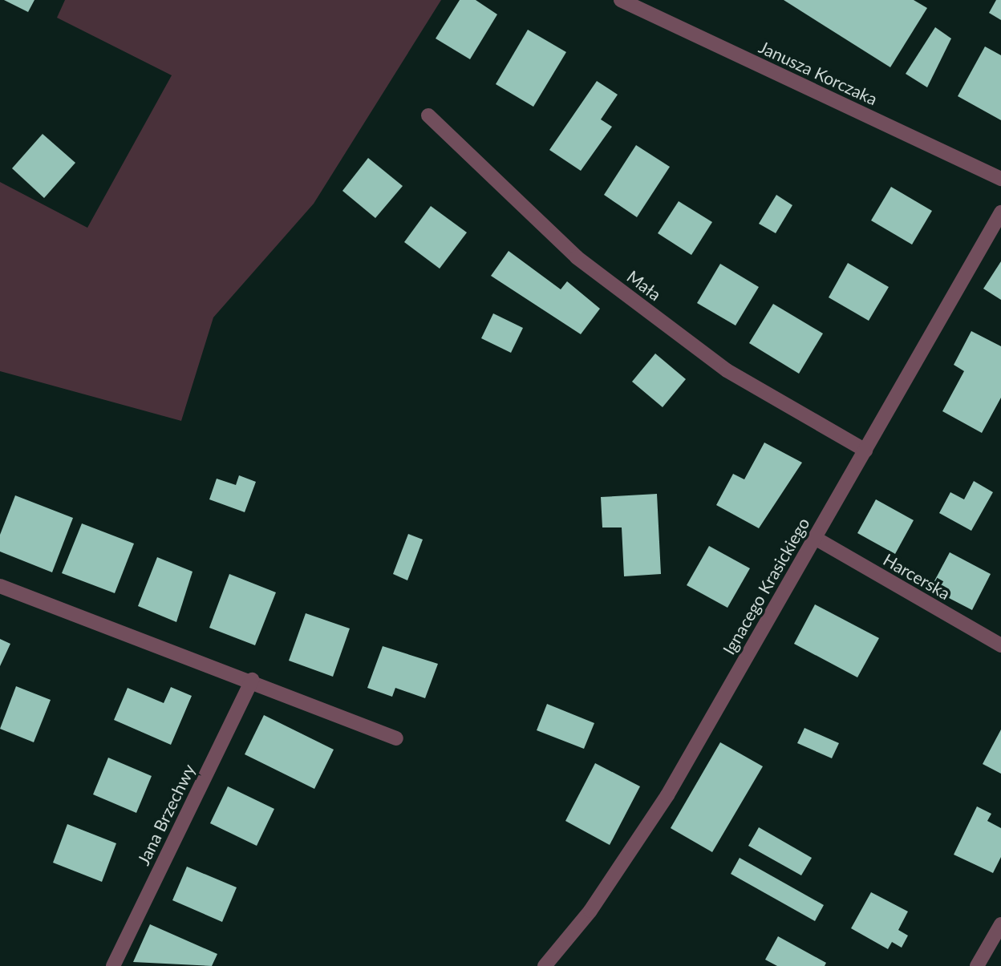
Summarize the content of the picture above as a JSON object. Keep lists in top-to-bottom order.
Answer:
{
  "streets": {
    "street": [
      "Janusza Korczaka",
      "Mała",
      "Harcerska",
      "Ignacego Krasickiego",
      "Jana Brzechwy"
    ]
  },
  "crossings": [
    ["Mała", "Ignacego Krasickiego"],
    ["Harcerska", "Ignacego Krasickiego"]
  ]
}
